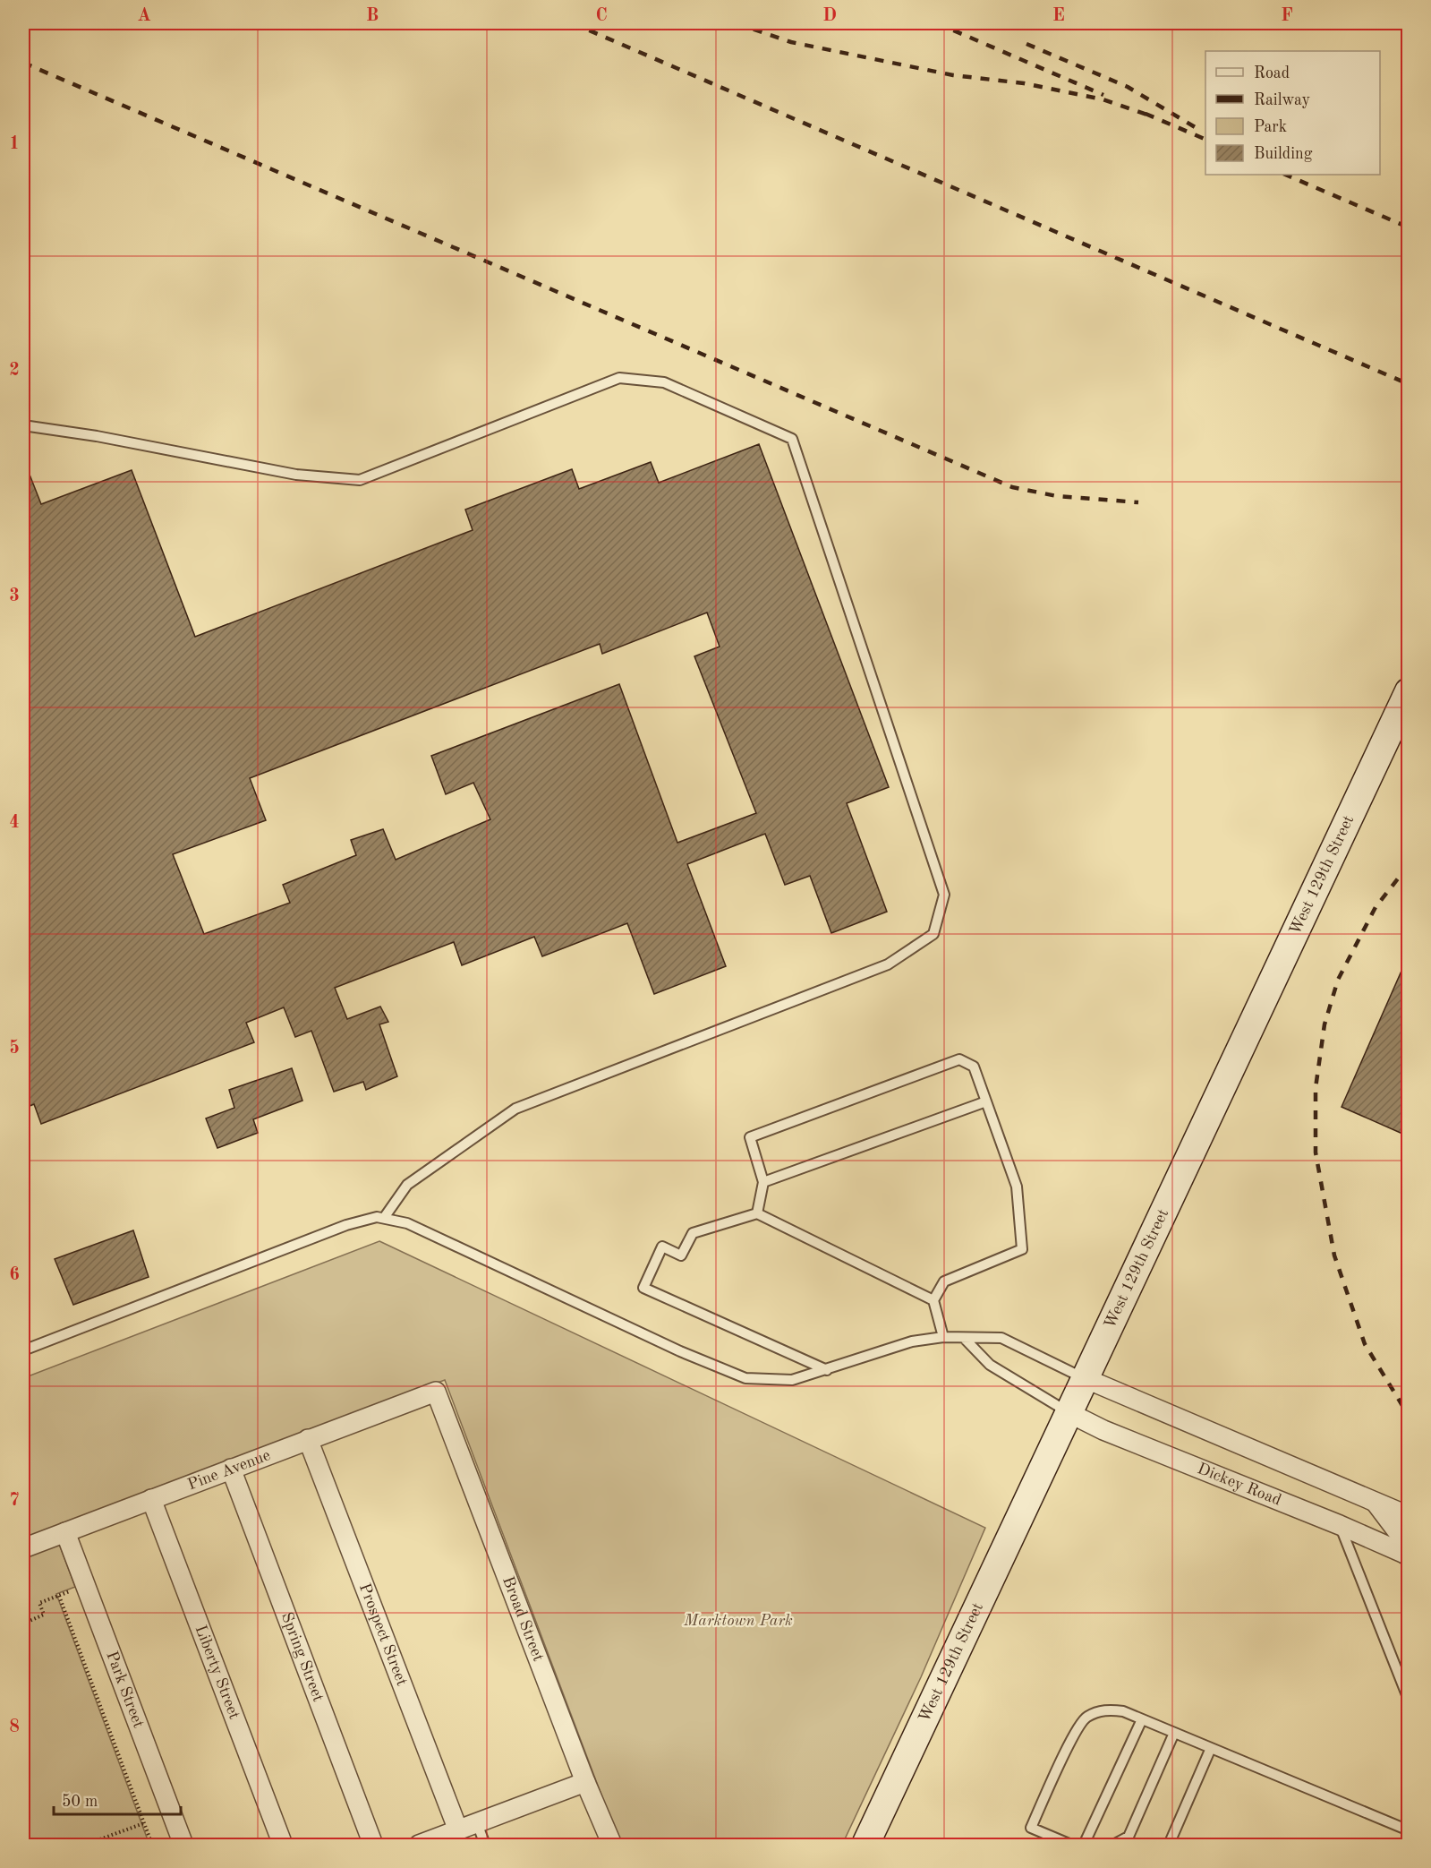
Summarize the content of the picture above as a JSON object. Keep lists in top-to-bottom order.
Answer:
{
  "streets": {
    "main road": ["West 129th Street"],
    "street": [
      "Pine Avenue",
      "Dickey Road",
      "Broad Street",
      "Prospect Street",
      "Spring Street",
      "Liberty Street",
      "Park Street"
    ]
  },
  "crossings": [
    ["West 129th Street", "Dickey Road"],
    ["Pine Avenue", "Broad Street"],
    ["Pine Avenue", "Prospect Street"],
    ["Pine Avenue", "Spring Street"],
    ["Pine Avenue", "Liberty Street"],
    ["Pine Avenue", "Park Street"]
  ],
  "parks": ["Marktown Park"],
  "legend": [
    "Road",
    "Railway",
    "Park",
    "Building"
  ],
  "scale_bar": "50 m",
  "grid": {
    "columns": [
      "A",
      "B",
      "C",
      "D",
      "E",
      "F"
    ],
    "rows": [
      "1",
      "2",
      "3",
      "4",
      "5",
      "6",
      "7",
      "8"
    ]
  }
}
